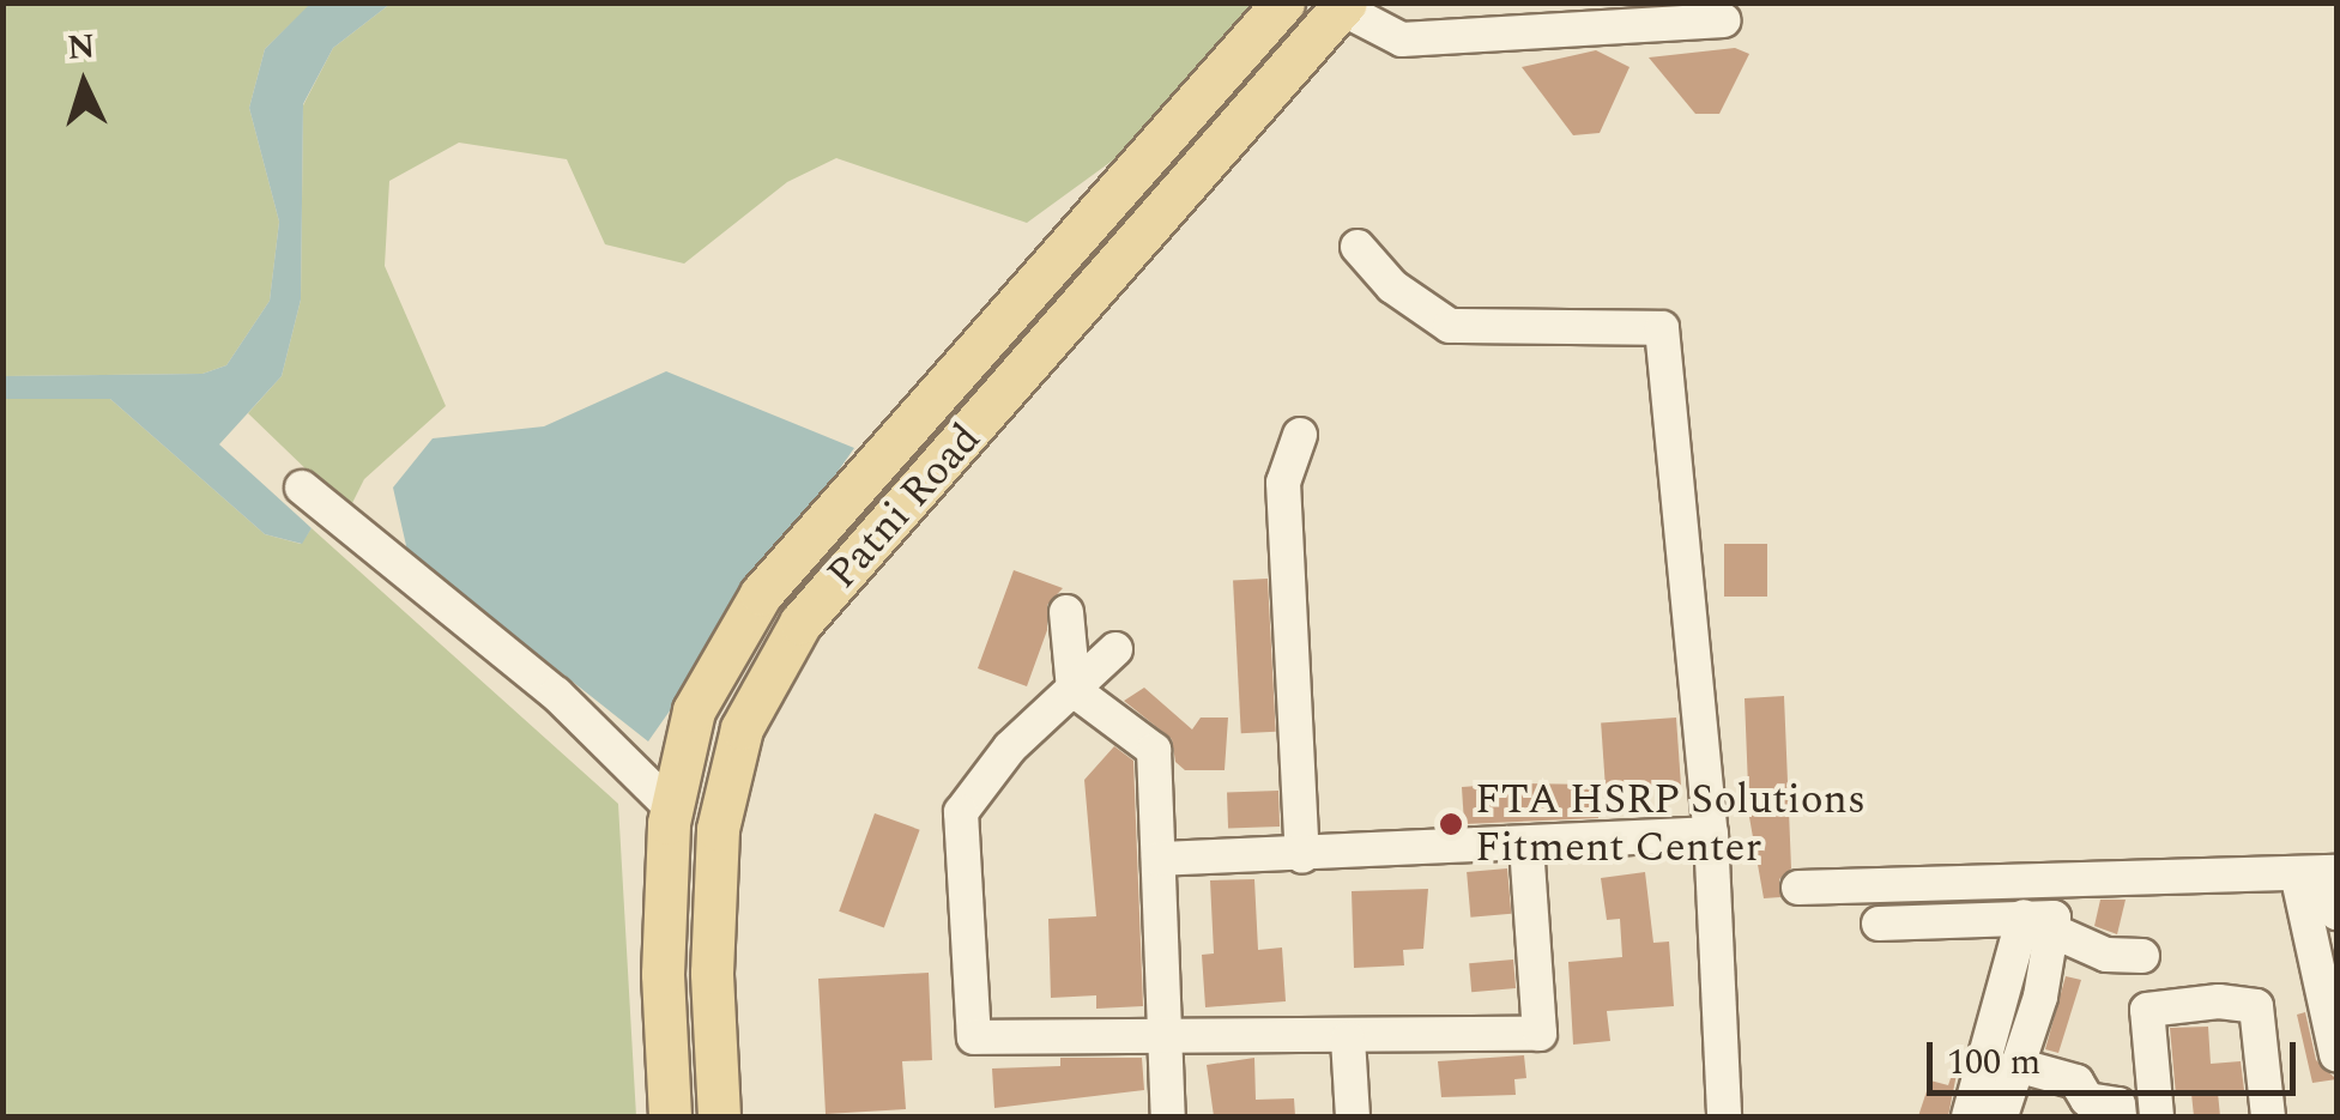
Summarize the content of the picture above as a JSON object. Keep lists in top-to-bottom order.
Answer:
{
  "streets": {
    "main road": ["Patni Road"]
  },
  "places": ["FTA HSRP Solutions Fitment Center"],
  "scale_bar": "100 m",
  "north": "top"
}
